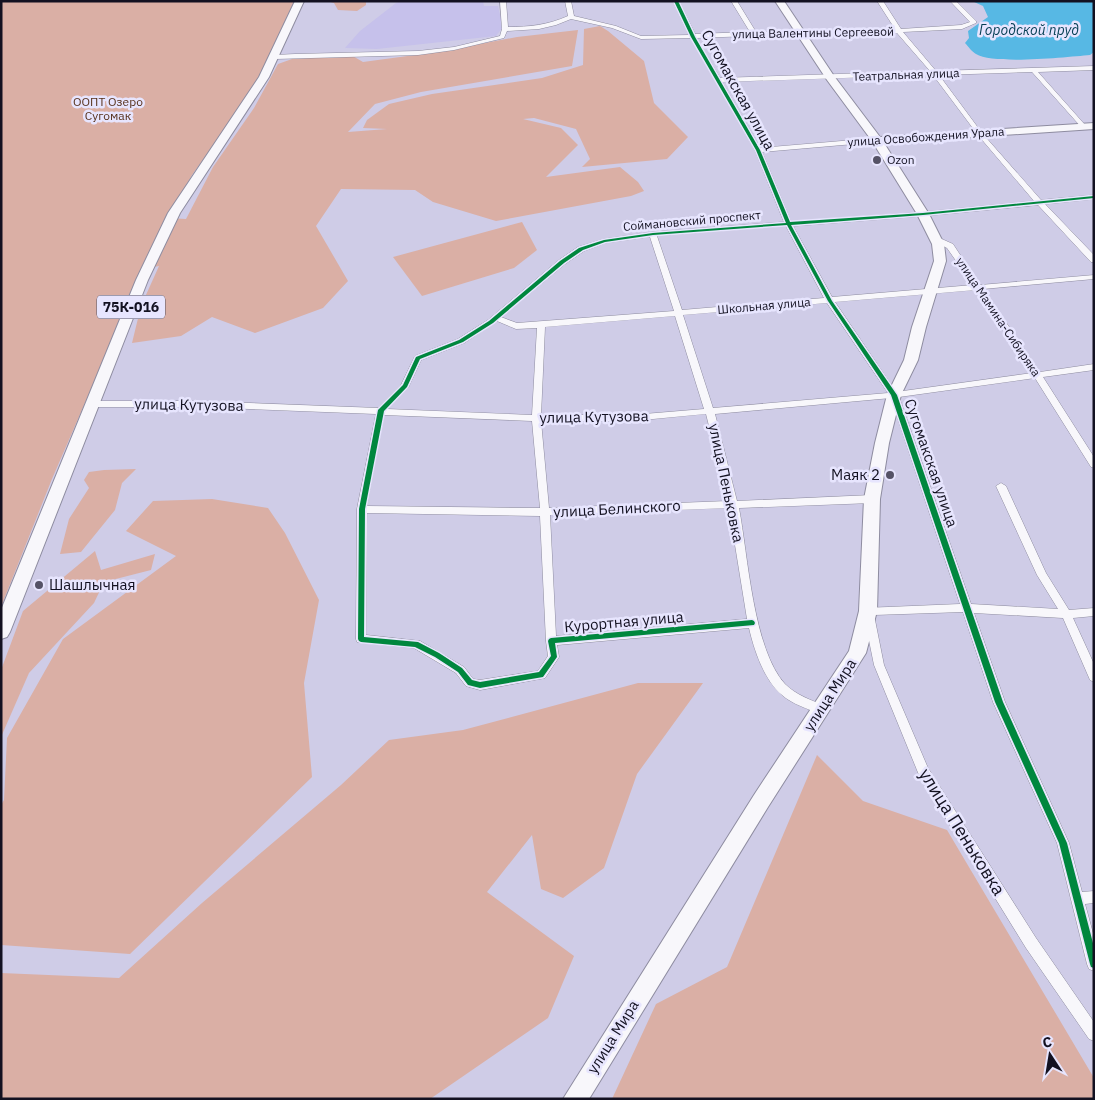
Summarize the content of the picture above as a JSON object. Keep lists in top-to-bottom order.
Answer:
{
  "streets": {
    "main road": [
      "улица Освобождения Урала",
      "75К-016",
      "улица Мамина-Сибиряка",
      "улица Мира"
    ],
    "street": [
      "улица Валентины Сергеевой",
      "Театральная улица",
      "Сугомакская улица",
      "Соймановский проспект",
      "Школьная улица",
      "улица Кутузова",
      "улица Пеньковка",
      "улица Белинского",
      "Курортная улица"
    ]
  },
  "crossings": [
    ["улица Валентины Сергеевой", "Сугомакская улица"],
    ["улица Валентины Сергеевой", "улица Мамина-Сибиряка"],
    ["Театральная улица", "Сугомакская улица"],
    ["Театральная улица", "улица Мамина-Сибиряка"],
    ["Сугомакская улица", "улица Освобождения Урала"],
    ["Сугомакская улица", "Соймановский проспект"],
    ["Сугомакская улица", "Школьная улица"],
    ["Сугомакская улица", "улица Кутузова"],
    ["Сугомакская улица", "улица Мира"],
    ["улица Освобождения Урала", "улица Мамина-Сибиряка"],
    ["Соймановский проспект", "Школьная улица"],
    ["Соймановский проспект", "улица Мамина-Сибиряка"],
    ["Соймановский проспект", "улица Кутузова"],
    ["Соймановский проспект", "улица Пеньковка"],
    ["Школьная улица", "улица Мамина-Сибиряка"],
    ["Школьная улица", "улица Пеньковка"],
    ["Школьная улица", "улица Мира"],
    ["75К-016", "улица Кутузова"],
    ["улица Мамина-Сибиряка", "улица Кутузова"],
    ["улица Мамина-Сибиряка", "улица Мира"],
    ["улица Кутузова", "улица Пеньковка"],
    ["улица Кутузова", "улица Мира"],
    ["улица Пеньковка", "улица Белинского"],
    ["улица Пеньковка", "Курортная улица"],
    ["улица Пеньковка", "улица Мира"],
    ["улица Белинского", "Курортная улица"],
    ["улица Белинского", "улица Мира"]
  ],
  "water": ["Городской пруд"],
  "parks": ["ООПТ Озеро Сугомак"],
  "places": ["Ozon", "Маяк 2", "Шашлычная"],
  "north": "top"
}
